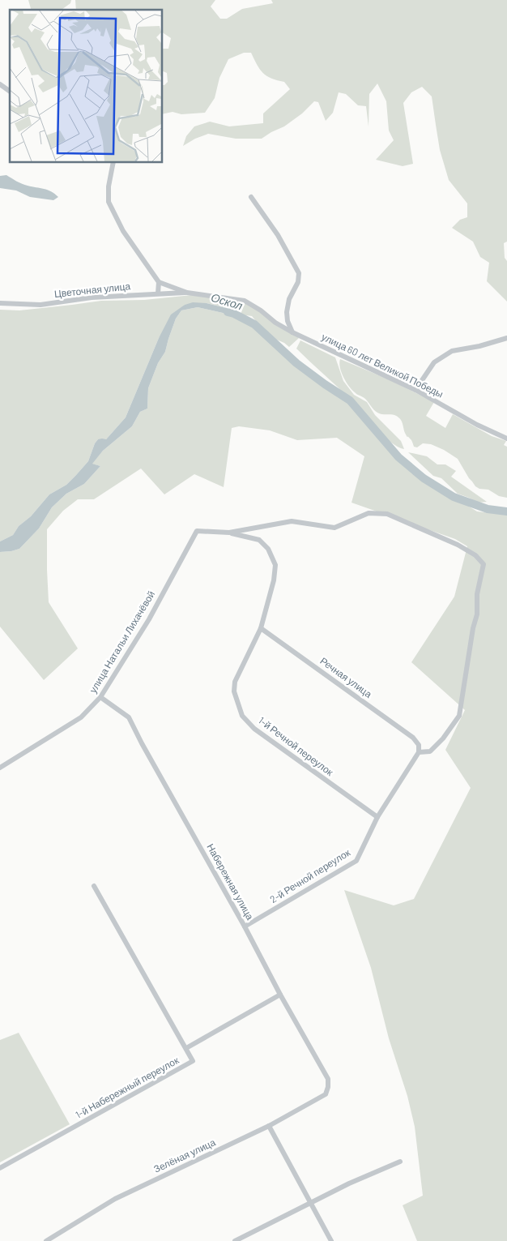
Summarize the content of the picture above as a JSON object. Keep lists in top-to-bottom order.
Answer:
{
  "streets": {
    "street": [
      "Цветочная улица",
      "улица 60 лет Великой Победы",
      "улица Натальи Лихачёвой",
      "Речная улица",
      "1-й Речной переулок",
      "2-й Речной переулок",
      "Набережная улица",
      "1-й Набережный переулок",
      "Зелёная улица"
    ]
  },
  "crossings": [
    ["Цветочная улица", "улица 60 лет Великой Победы"],
    ["улица Натальи Лихачёвой", "1-й Речной переулок"],
    ["улица Натальи Лихачёвой", "Набережная улица"],
    ["Речная улица", "1-й Речной переулок"],
    ["Речная улица", "2-й Речной переулок"],
    ["1-й Речной переулок", "2-й Речной переулок"],
    ["2-й Речной переулок", "Набережная улица"],
    ["Набережная улица", "Зелёная улица"]
  ],
  "water": ["Оскол"]
}
